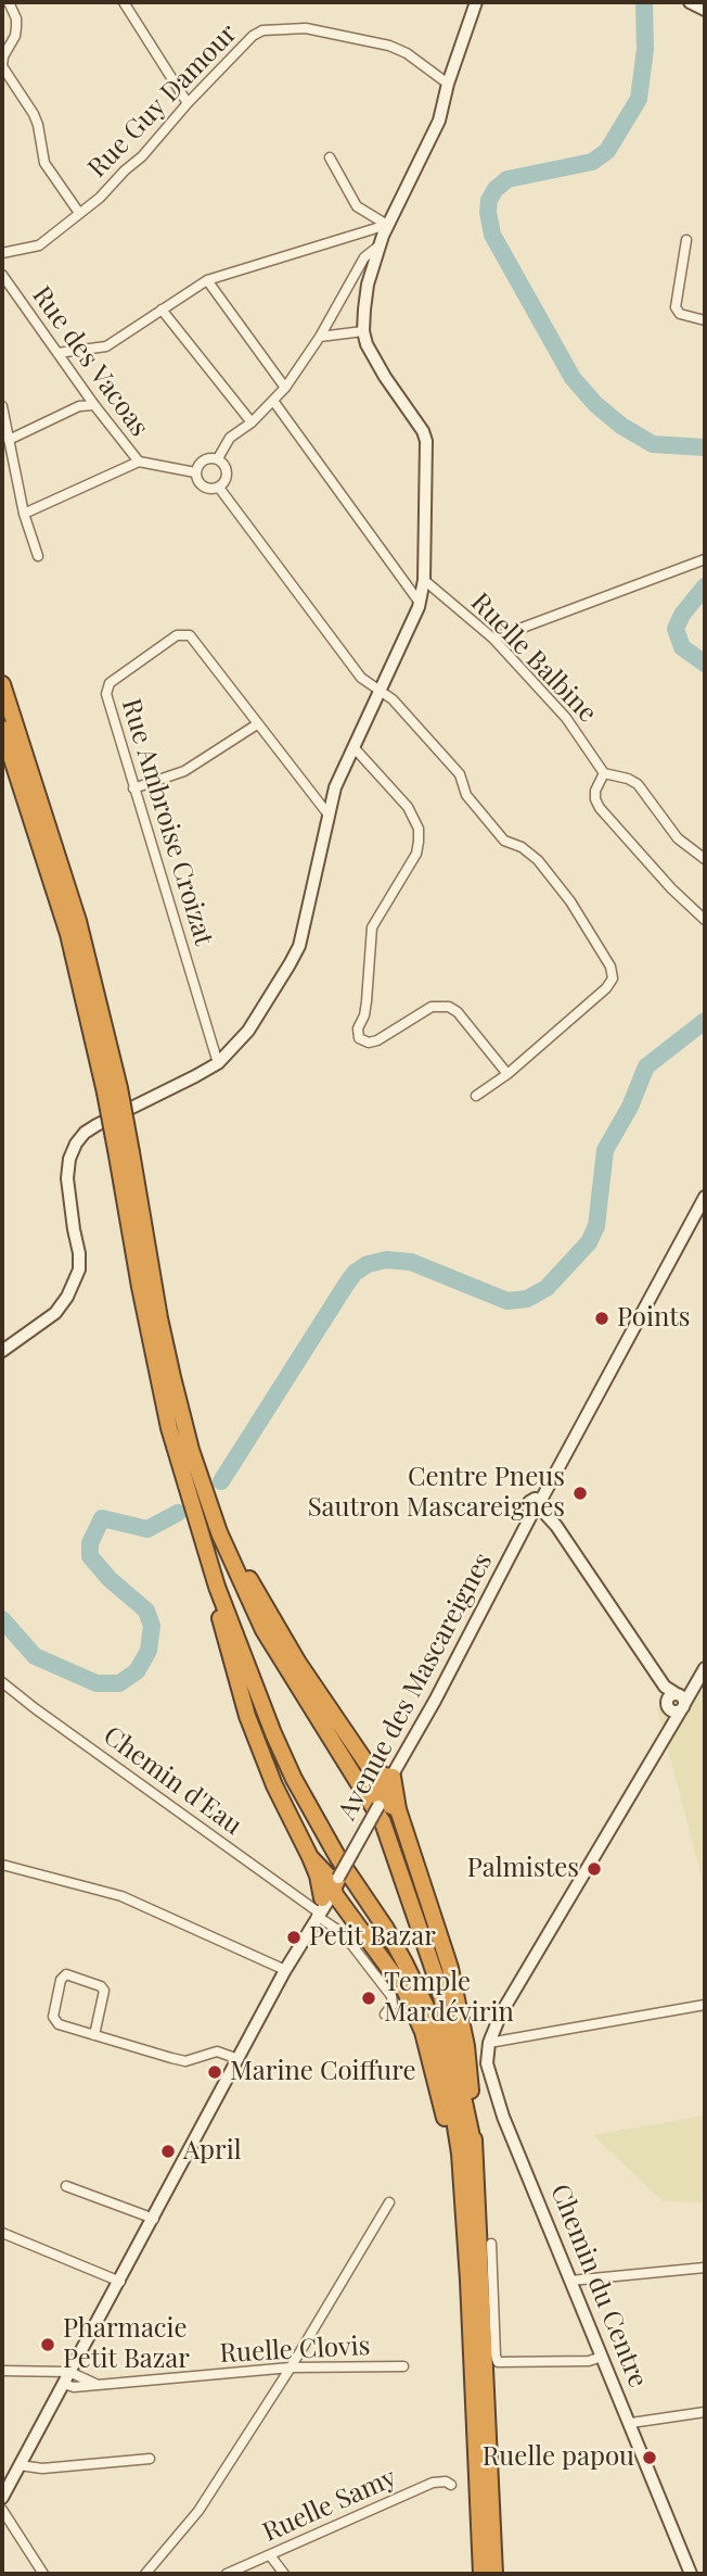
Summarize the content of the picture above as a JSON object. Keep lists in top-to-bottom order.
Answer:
{
  "streets": {
    "street": [
      "Rue Guy Damour",
      "Rue des Vacoas",
      "Ruelle Balbine",
      "Rue Ambroise Croizat",
      "Avenue des Mascareignes",
      "Chemin d'Eau",
      "Chemin du Centre",
      "Ruelle Clovis",
      "Ruelle Samy"
    ]
  },
  "crossings": [
    ["Avenue des Mascareignes", "Chemin d'Eau"],
    ["Avenue des Mascareignes", "Ruelle Clovis"]
  ],
  "places": [
    "Points",
    "Centre Pneus Sautron Mascareignes",
    "Palmistes",
    "Petit Bazar",
    "Temple Mardévirin",
    "Marine Coiffure",
    "April",
    "Pharmacie Petit Bazar",
    "Ruelle papou"
  ]
}
